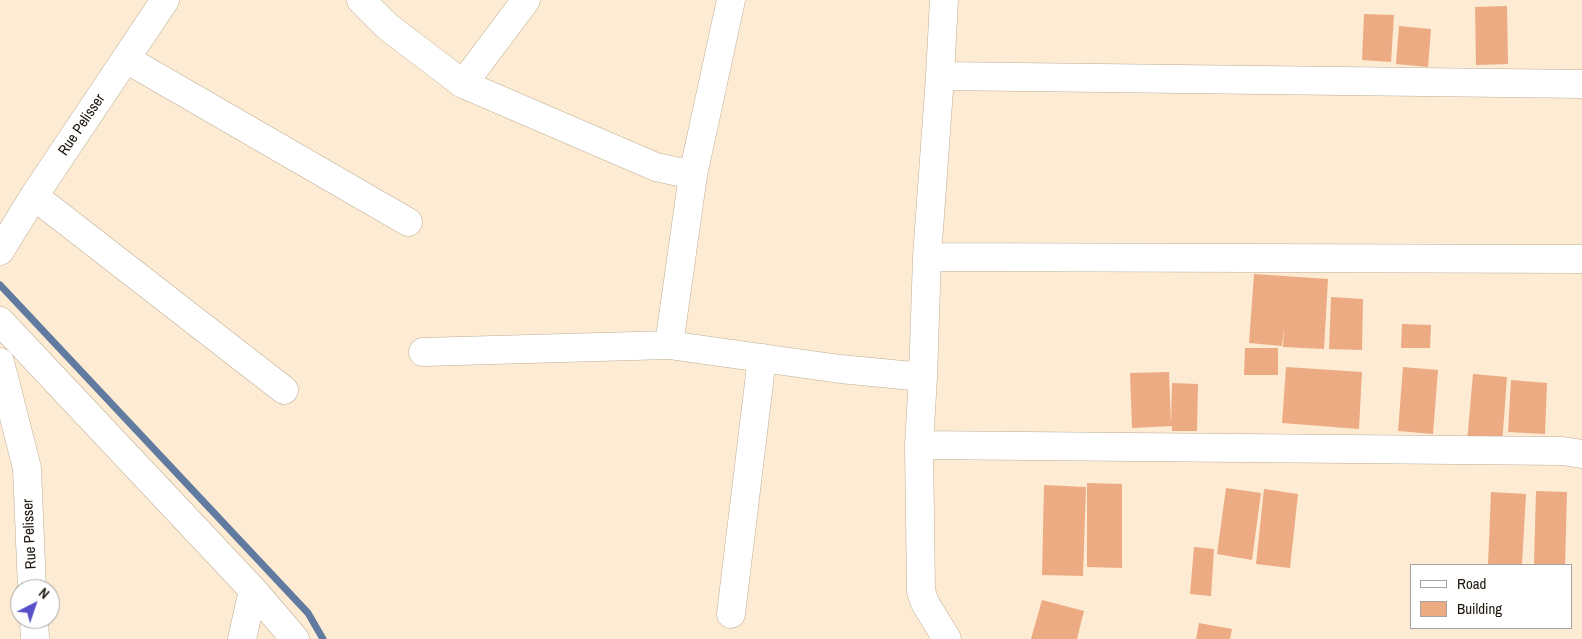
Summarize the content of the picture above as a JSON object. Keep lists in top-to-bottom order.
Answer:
{
  "streets": {
    "street": ["Rue Pelisser"]
  },
  "legend": ["Road", "Building"],
  "north": "top right"
}
